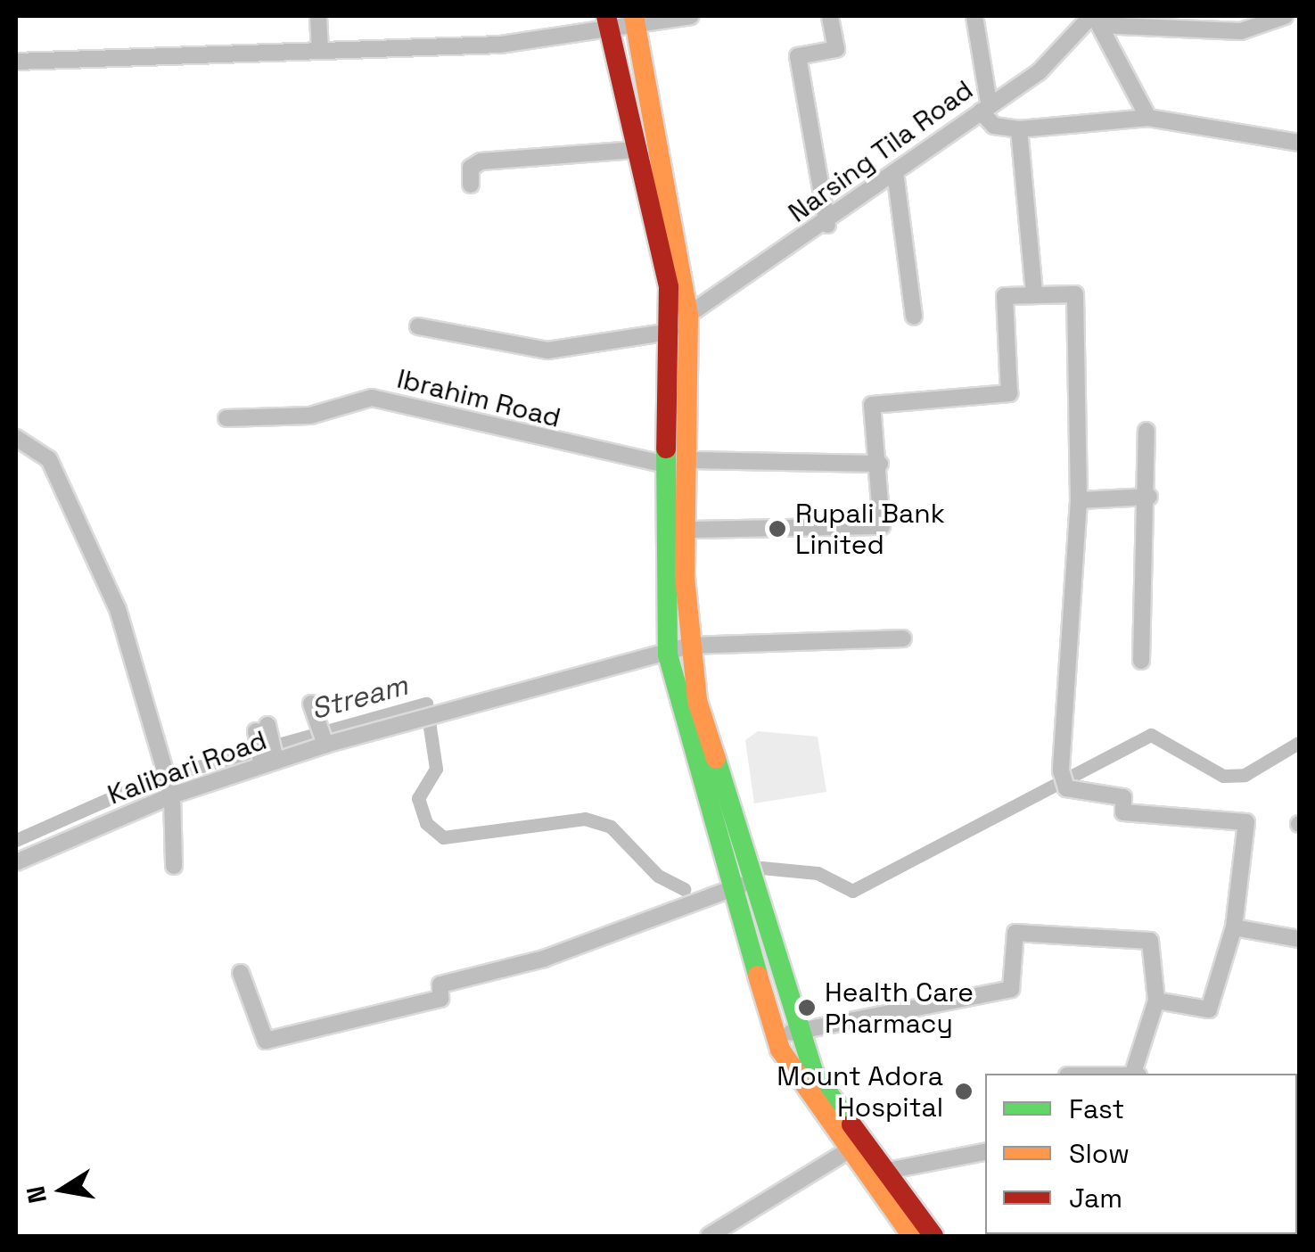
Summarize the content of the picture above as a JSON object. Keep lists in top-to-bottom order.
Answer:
{
  "streets": {
    "street": ["Narsing Tila Road", "Ibrahim Road", "Kalibari Road"]
  },
  "water": ["Stream"],
  "places": ["Rupali Bank Linited", "Health Care Pharmacy", "Mount Adora Hospital"],
  "legend": ["Fast", "Slow", "Jam"],
  "north": "left"
}
